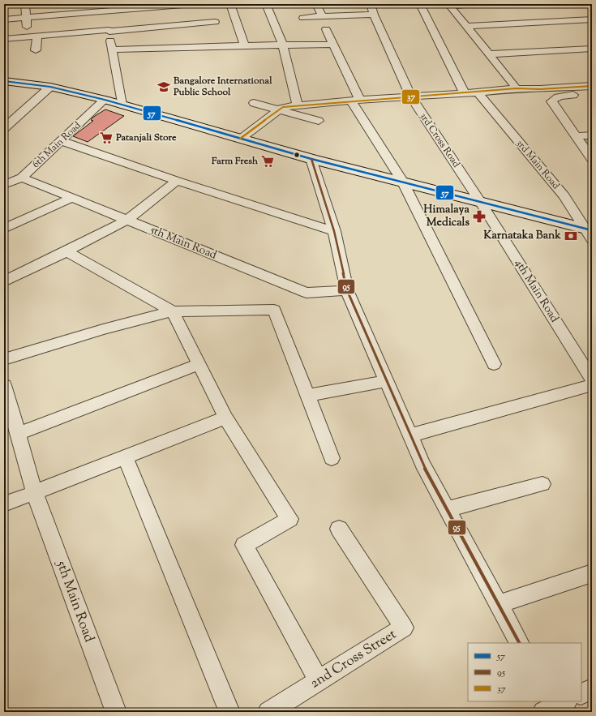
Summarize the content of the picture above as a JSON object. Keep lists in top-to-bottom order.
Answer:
{
  "streets": {
    "street": [
      "3rd Cross Road",
      "6th Main Road",
      "3rd Main Road",
      "5th Main Road",
      "4th Main Road",
      "2nd Cross Street"
    ]
  },
  "crossings": [
    ["3rd Cross Road", "4th Main Road"],
    ["6th Main Road", "5th Main Road"]
  ],
  "places": {
    "school or university": ["Bangalore International Public School"],
    "supermarket": ["Patanjali Store", "Farm Fresh"],
    "pharmacy": ["Himalaya Medicals"],
    "bank": ["Karnataka Bank"]
  },
  "lines": ["transit line 57", "transit line 37", "transit line 95"],
  "legend": ["57", "95", "37"]
}
